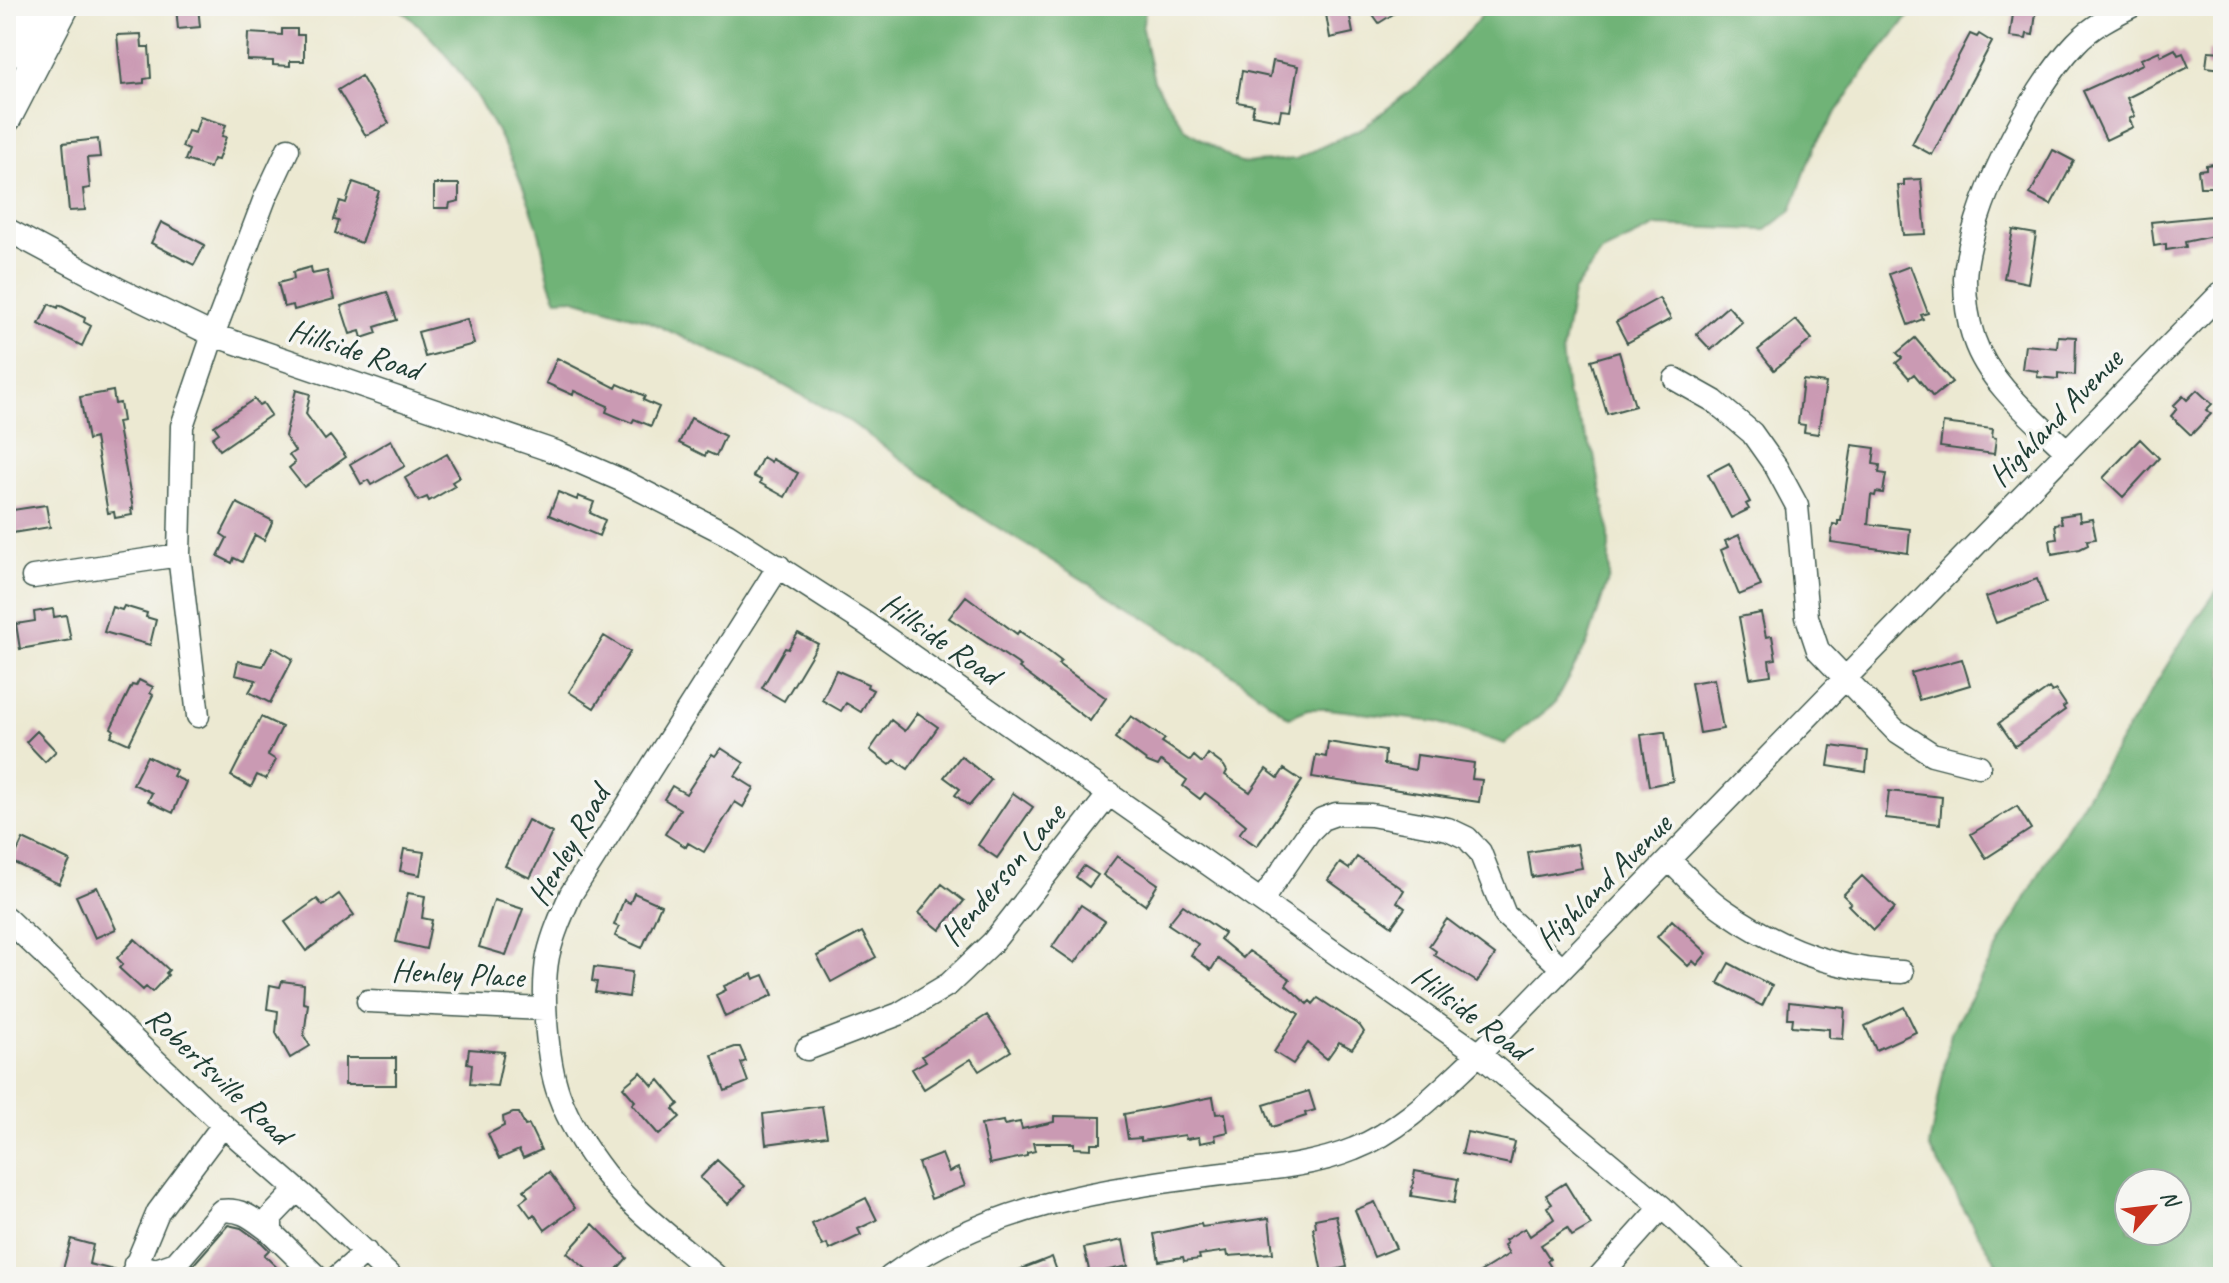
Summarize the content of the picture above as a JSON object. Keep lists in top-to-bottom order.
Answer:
{
  "streets": {
    "street": [
      "Hillside Road",
      "Highland Avenue",
      "Henley Road",
      "Henderson Lane",
      "Henley Place",
      "Robertsville Road"
    ]
  },
  "crossings": [
    ["Hillside Road", "Highland Avenue"],
    ["Hillside Road", "Henley Road"],
    ["Hillside Road", "Henderson Lane"],
    ["Henley Road", "Henley Place"]
  ],
  "north": "top right"
}
